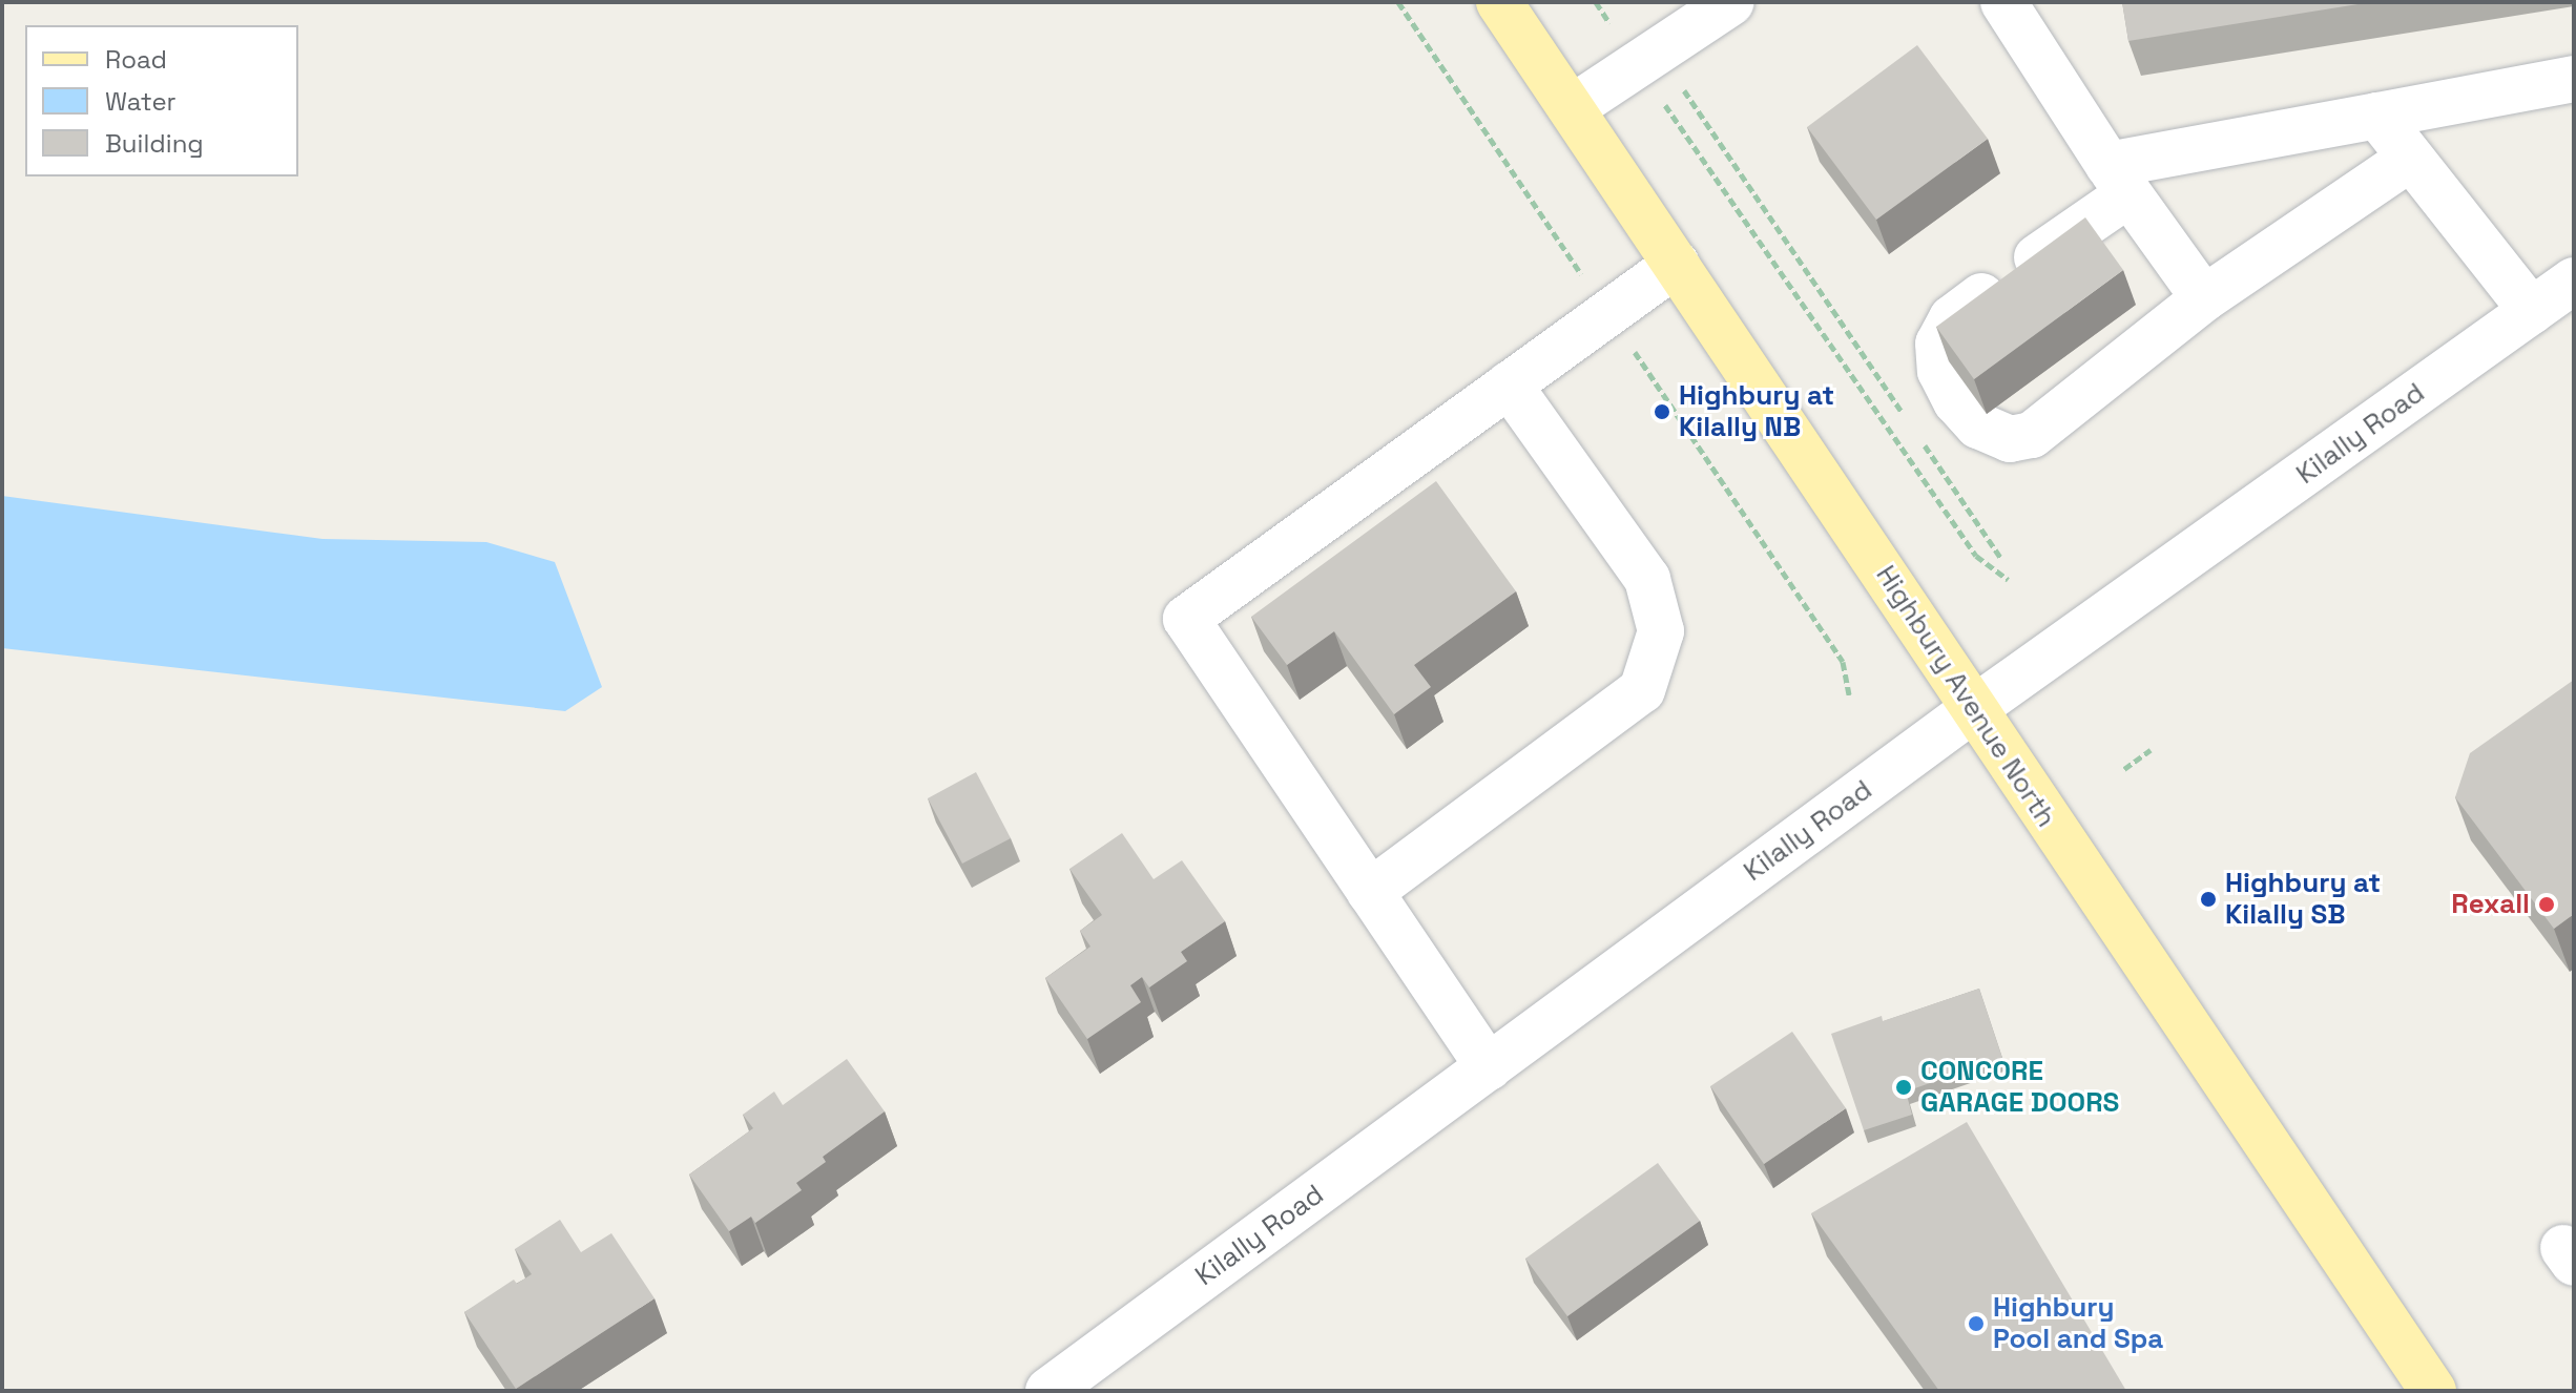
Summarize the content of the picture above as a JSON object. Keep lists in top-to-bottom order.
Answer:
{
  "streets": {
    "main road": ["Highbury Avenue North"],
    "street": ["Kilally Road"]
  },
  "crossings": [
    ["Kilally Road", "Highbury Avenue North"]
  ],
  "places": [
    "Highbury at Kilally NB",
    "Highbury at Kilally SB",
    "Rexall",
    "CONCORE GARAGE DOORS",
    "Highbury Pool and Spa"
  ],
  "legend": ["Road", "Water", "Building"]
}
